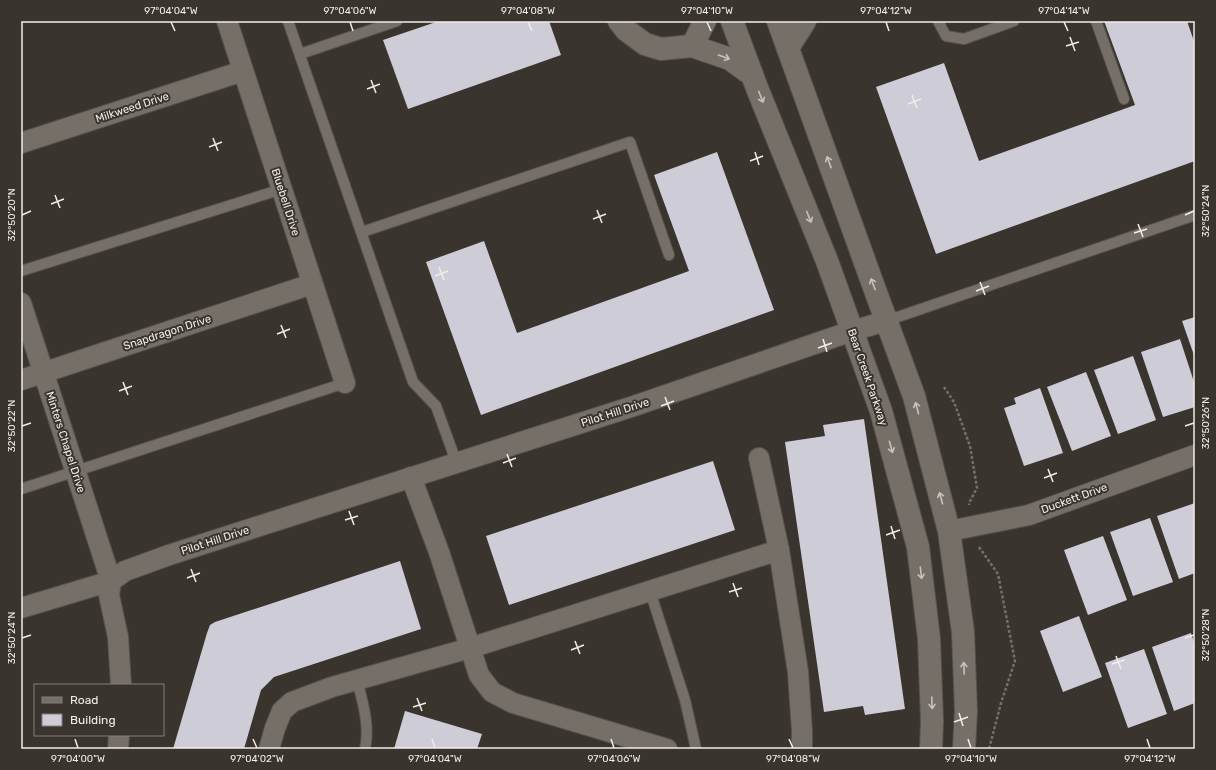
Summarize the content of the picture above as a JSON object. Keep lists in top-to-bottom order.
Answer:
{
  "streets": {
    "street": [
      "Milkweed Drive",
      "Bluebell Drive",
      "Snapdragon Drive",
      "Bear Creek Parkway",
      "Pilot Hill Drive",
      "Minters Chapel Drive",
      "Duckett Drive"
    ]
  },
  "crossings": [
    ["Milkweed Drive", "Bluebell Drive"],
    ["Bluebell Drive", "Snapdragon Drive"],
    ["Snapdragon Drive", "Minters Chapel Drive"],
    ["Bear Creek Parkway", "Pilot Hill Drive"],
    ["Pilot Hill Drive", "Minters Chapel Drive"]
  ],
  "legend": ["Road", "Building"],
  "coordinates": [
    "97°04'04\"W",
    "97°04'06\"W",
    "97°04'08\"W",
    "97°04'10\"W",
    "97°04'12\"W",
    "97°04'14\"W",
    "32°50'24\"N",
    "32°50'20\"N",
    "32°50'26\"N",
    "32°50'22\"N",
    "32°50'28\"N",
    "97°04'00\"W",
    "97°04'02\"W"
  ]
}
